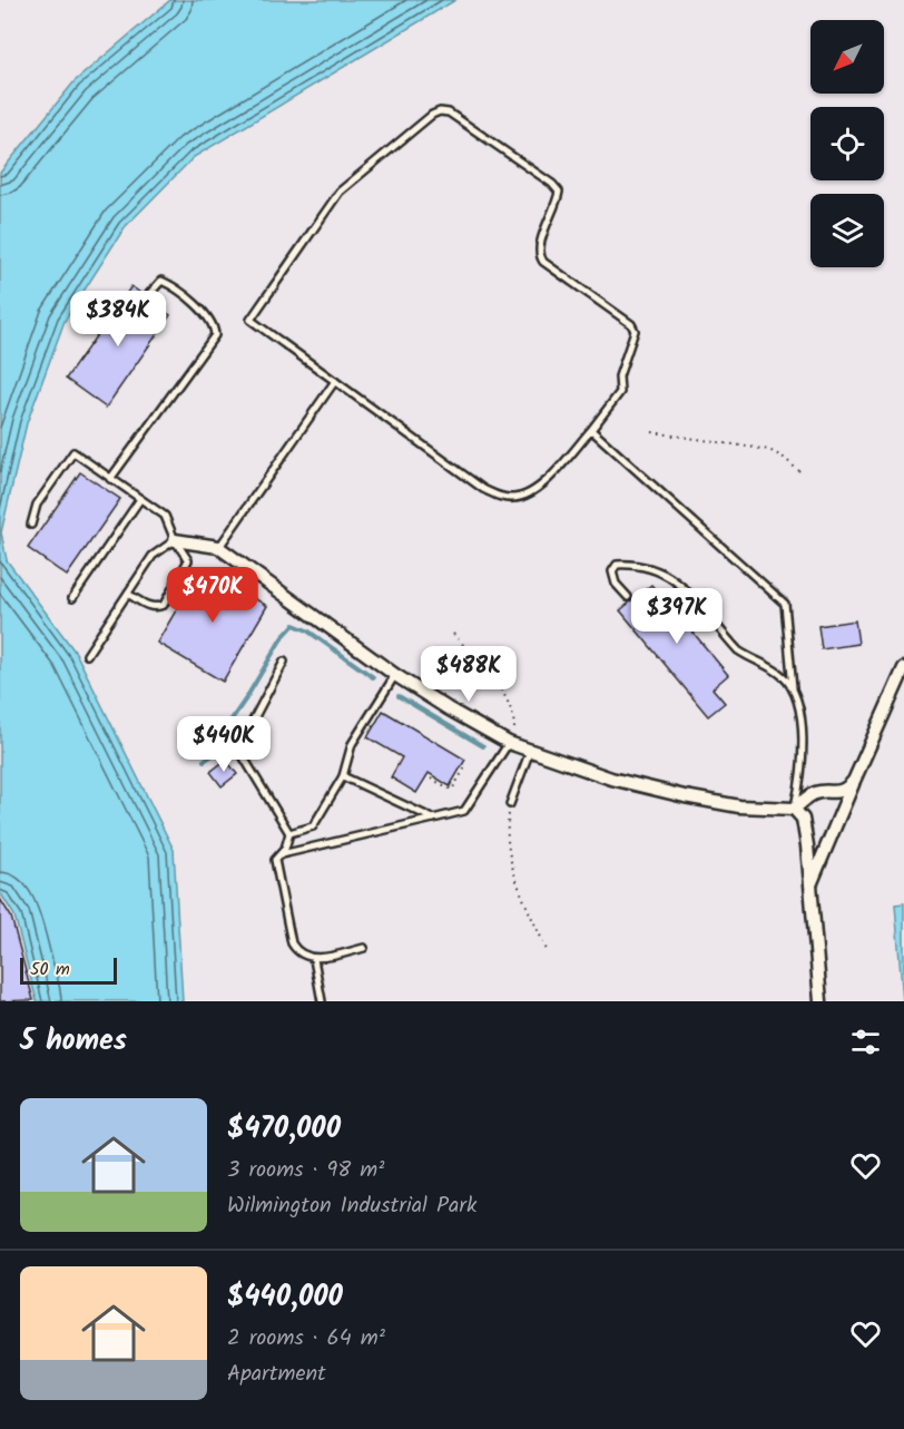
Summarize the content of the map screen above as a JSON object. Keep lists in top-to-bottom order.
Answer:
{
  "scale_bar": "50 m",
  "north": "bottom left",
  "page": {
    "price": [
      "$384K",
      "$470K",
      "$397K",
      "$488K",
      "$440K"
    ],
    "scale": "50 m",
    "heading": "5 homes",
    "list": [
      {
        "name": "$470,000",
        "note": "3 rooms · 98 m² · Wilmington Industrial Park"
      },
      {
        "name": "$440,000",
        "note": "2 rooms · 64 m² · Apartment"
      }
    ]
  }
}
